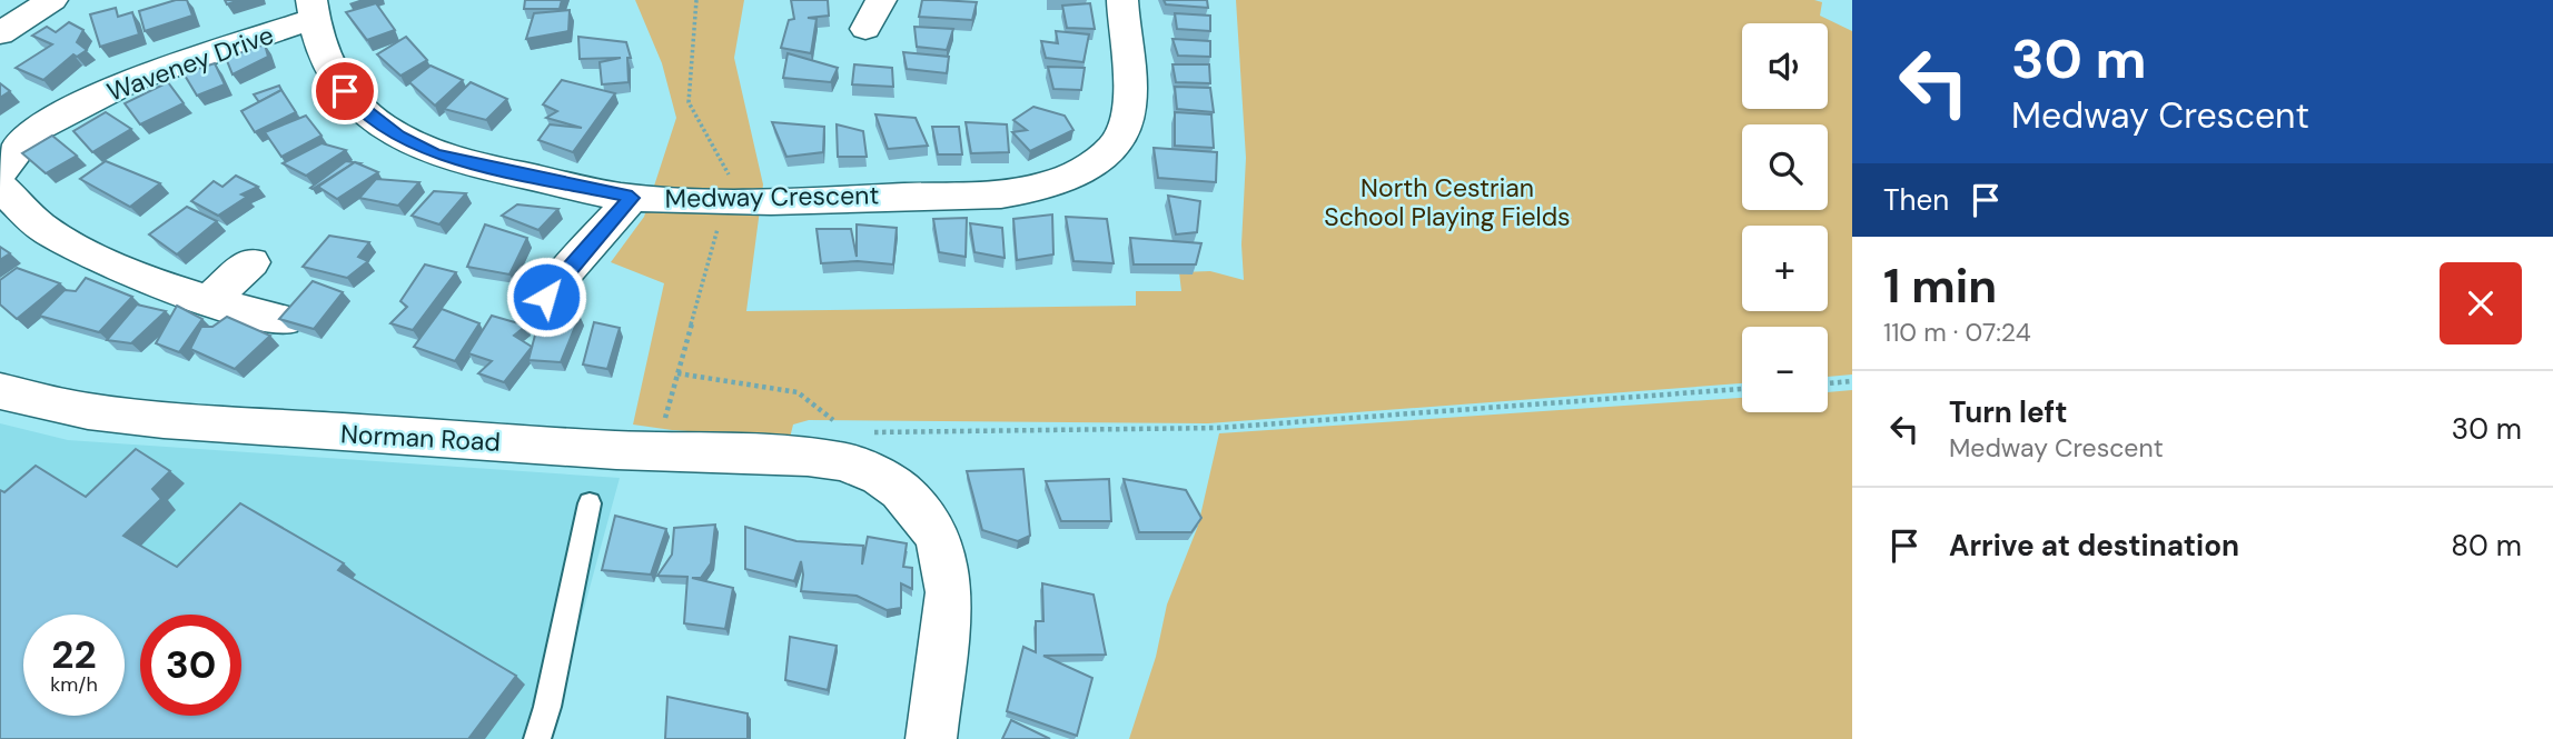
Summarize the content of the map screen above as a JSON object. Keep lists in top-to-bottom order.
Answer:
{
  "streets": {
    "street": ["Waveney Drive", "Medway Crescent", "Norman Road"]
  },
  "crossings": [
    ["Waveney Drive", "Medway Crescent"]
  ],
  "parks": ["North Cestrian School Playing Fields"],
  "page": {
    "turn": ["30 m", "Medway Crescent"],
    "map_buttons": ["+", "−"],
    "then": "Then",
    "heading": ["1 min", "110 m · 07:24"],
    "list": [
      {
        "name": "Turn left",
        "note": "Medway Crescent",
        "value": "30 m"
      },
      {
        "name": "Arrive at destination",
        "value": "80 m"
      }
    ],
    "speed": "22 km/h",
    "limit": "30"
  }
}
